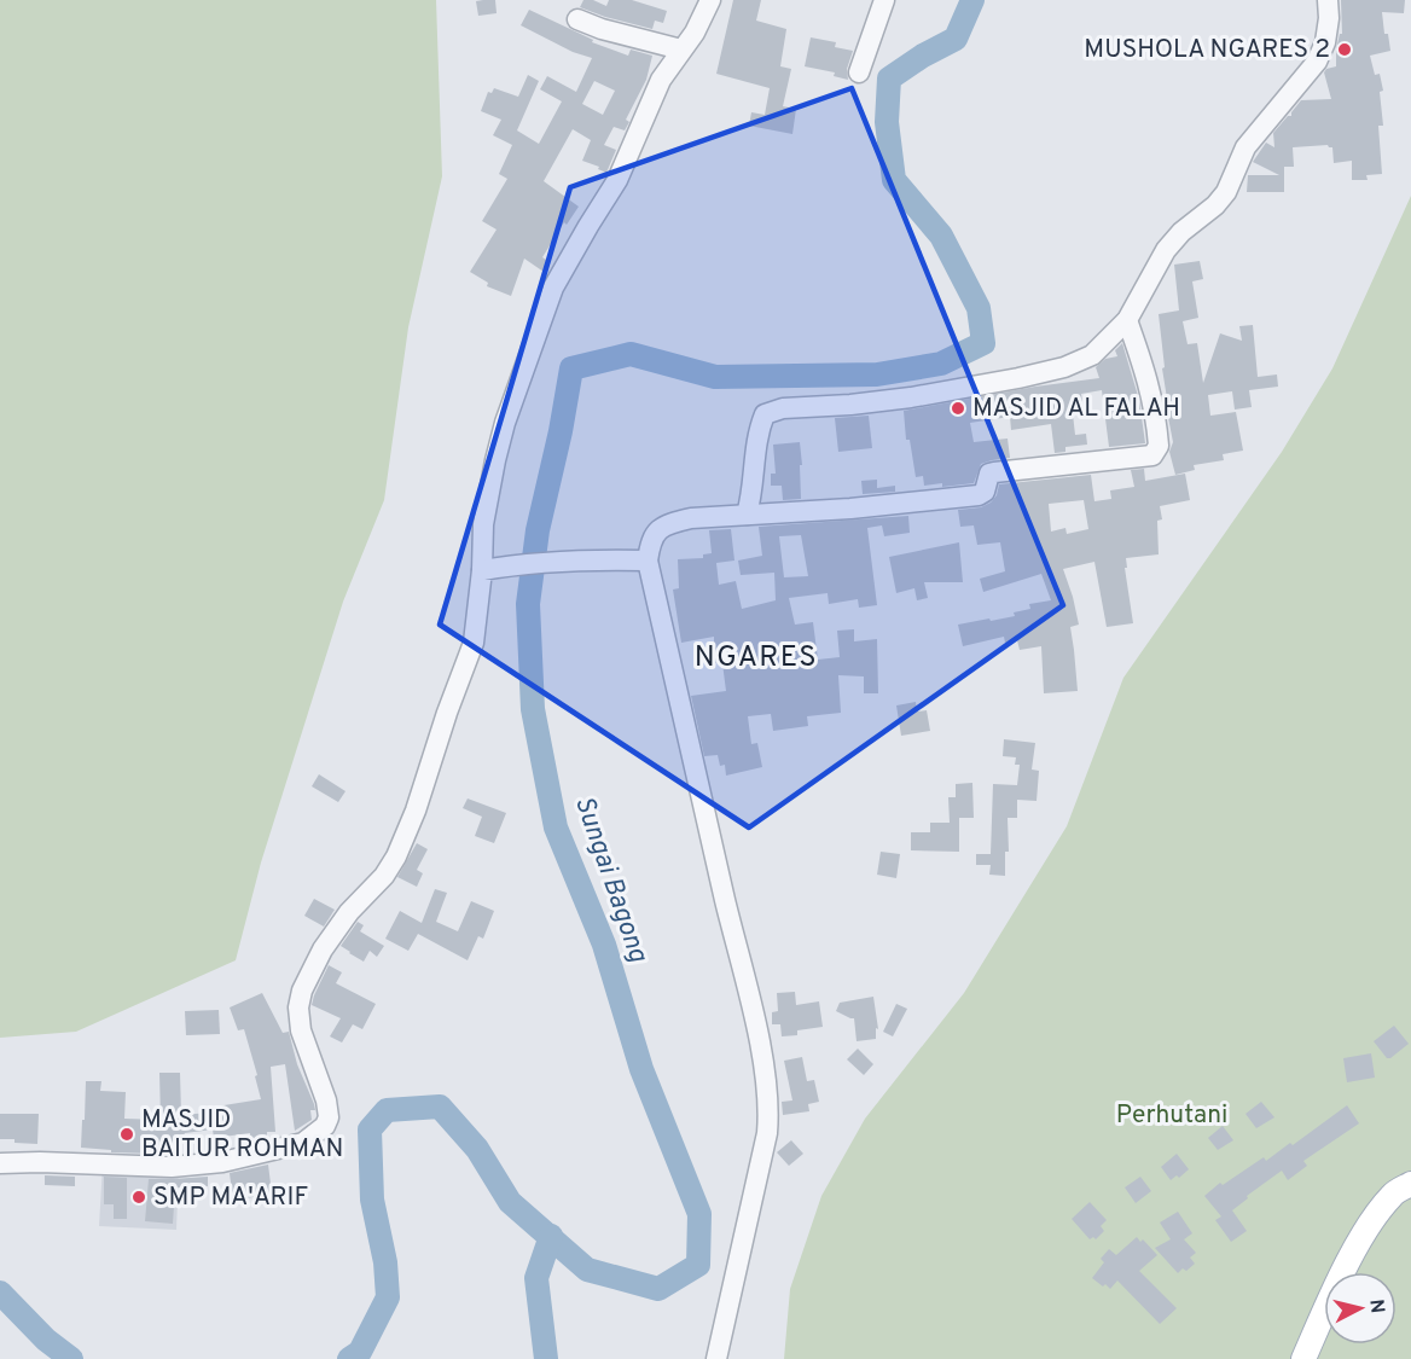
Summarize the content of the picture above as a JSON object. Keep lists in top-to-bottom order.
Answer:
{
  "districts": ["NGARES"],
  "water": ["Sungai Bagong"],
  "parks": ["Perhutani"],
  "places": [
    "MUSHOLA NGARES 2",
    "MASJID AL FALAH",
    "MASJID BAITUR ROHMAN",
    "SMP MA'ARIF"
  ],
  "north": "right"
}
